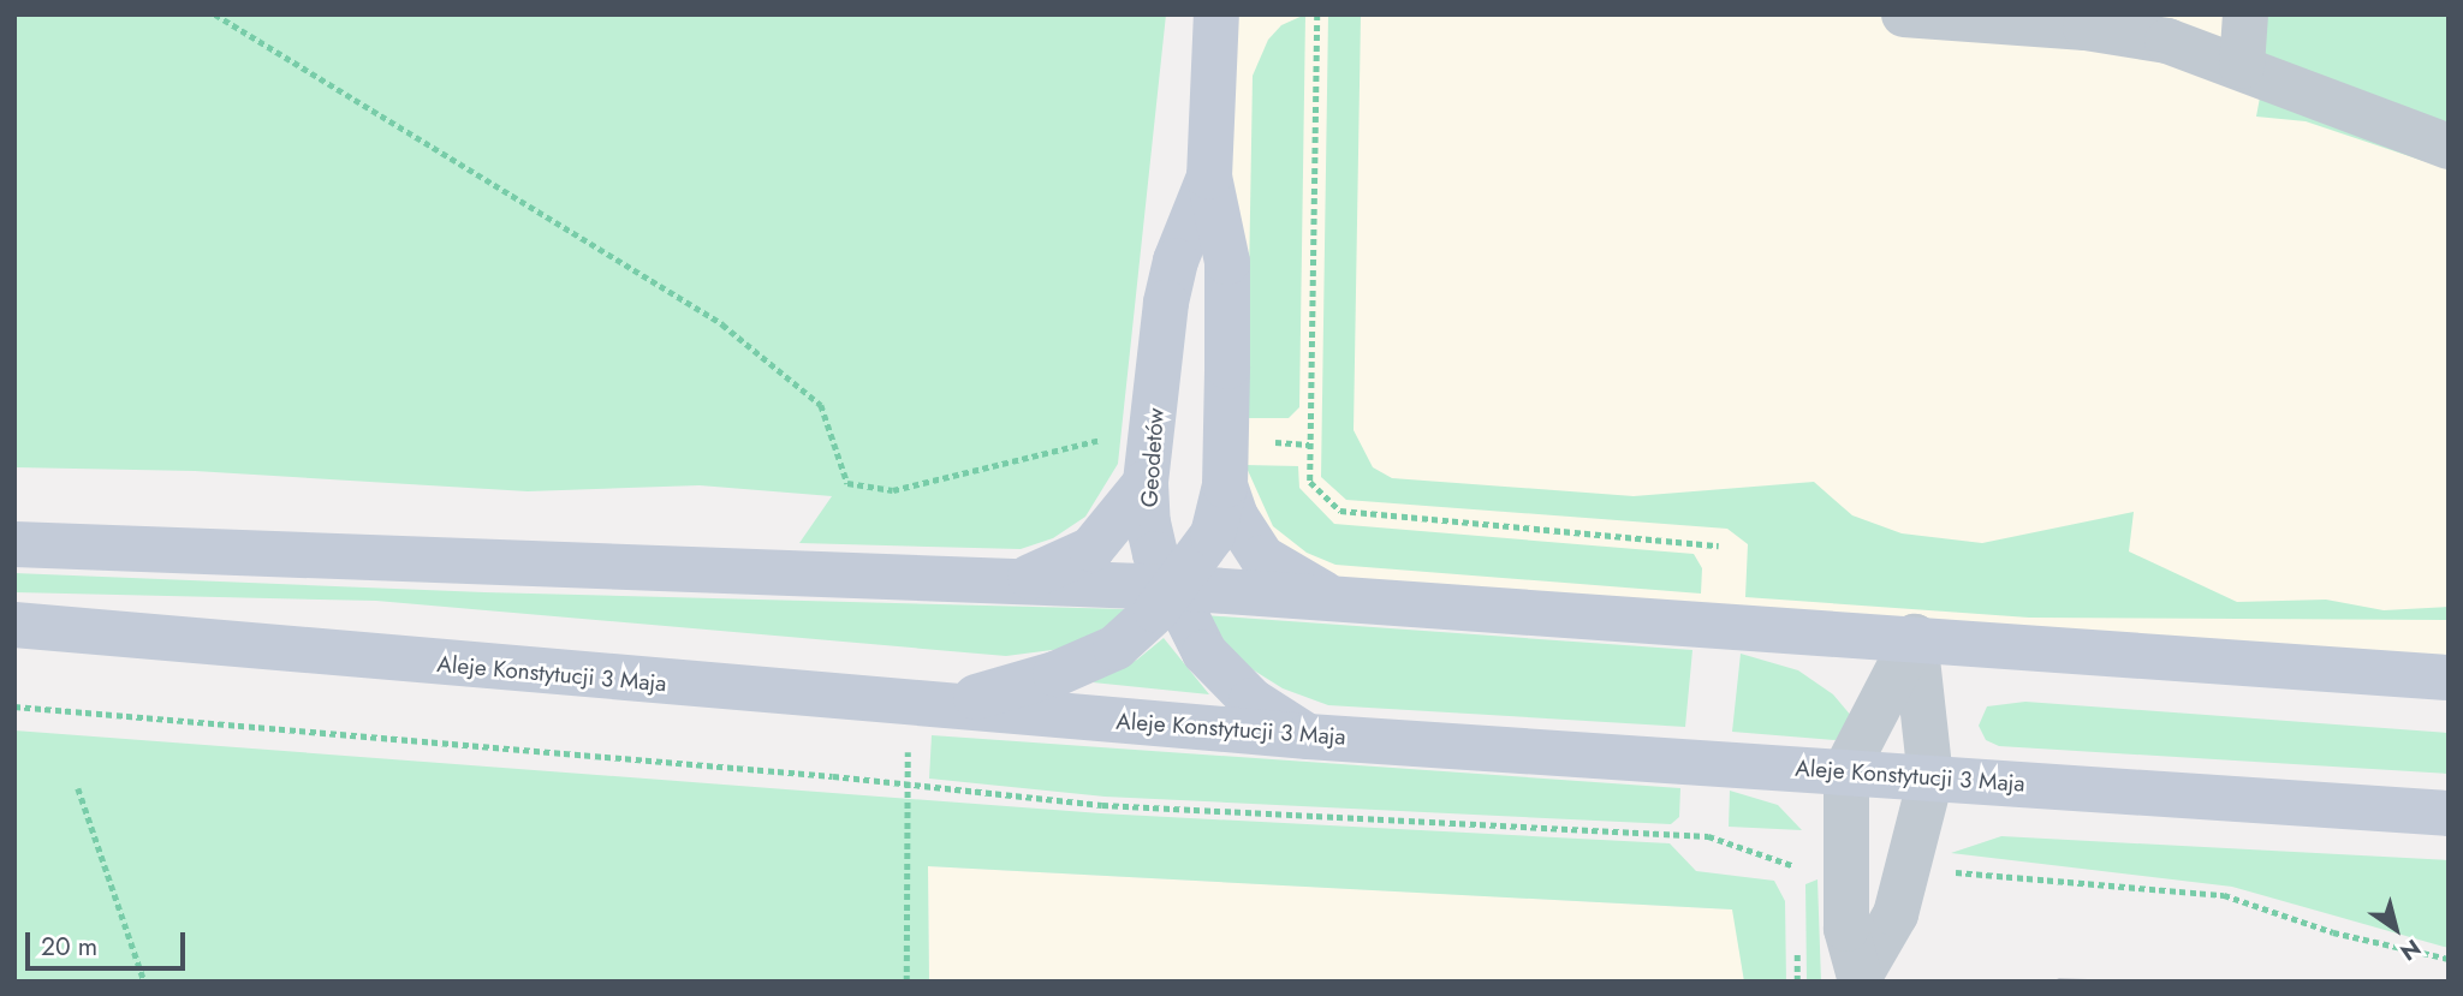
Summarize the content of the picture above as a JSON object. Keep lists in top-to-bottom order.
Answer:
{
  "streets": {
    "main road": ["Geodetów", "Aleje Konstytucji 3 Maja"]
  },
  "crossings": [
    ["Geodetów", "Aleje Konstytucji 3 Maja"]
  ],
  "scale_bar": "20 m",
  "north": "bottom right"
}
